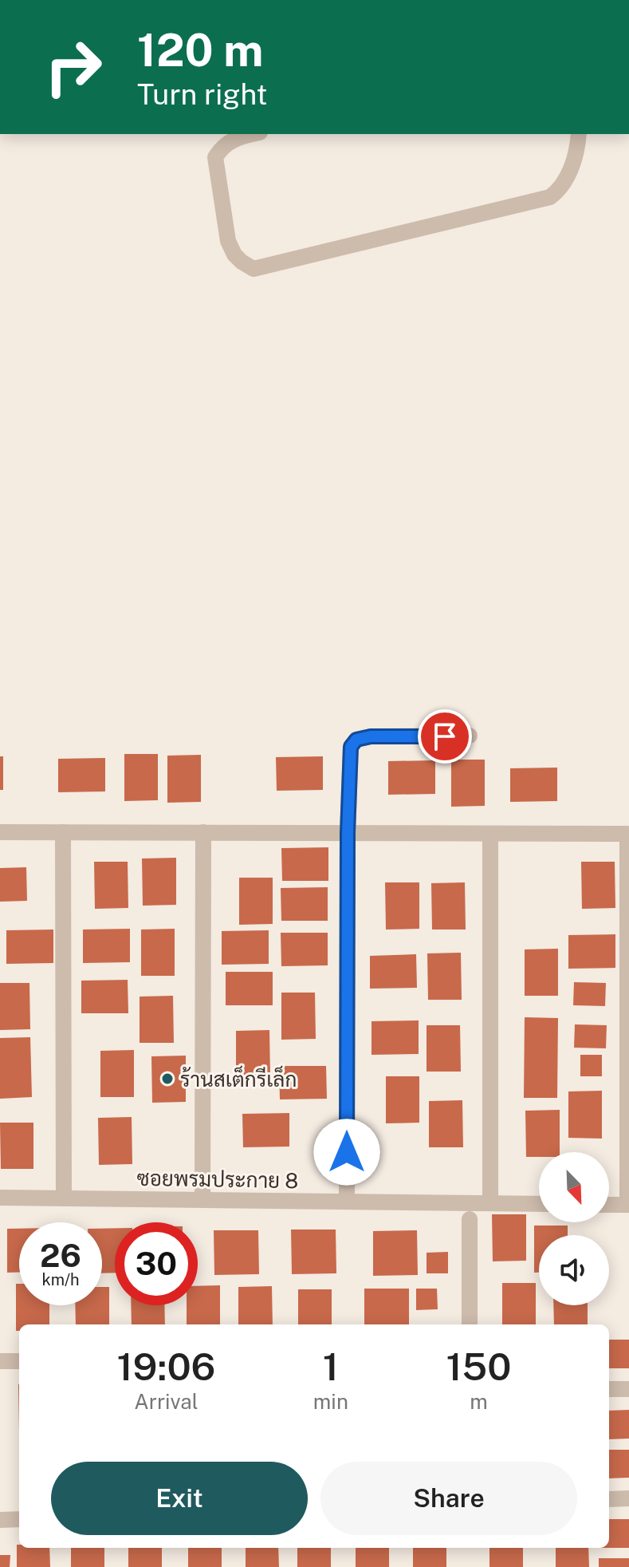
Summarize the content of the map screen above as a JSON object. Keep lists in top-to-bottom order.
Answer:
{
  "streets": {
    "street": ["ซอยพรมประกาย 8"]
  },
  "places": ["ร้านสเต็กรีเล็ก"],
  "north": "bottom right",
  "page": {
    "turn": ["120 m", "Turn right"],
    "speed": "26 km/h",
    "limit": "30",
    "eta": [
      "19:06",
      "Arrival",
      "1",
      "min",
      "150",
      "m"
    ],
    "buttons": ["Exit", "Share"]
  }
}
